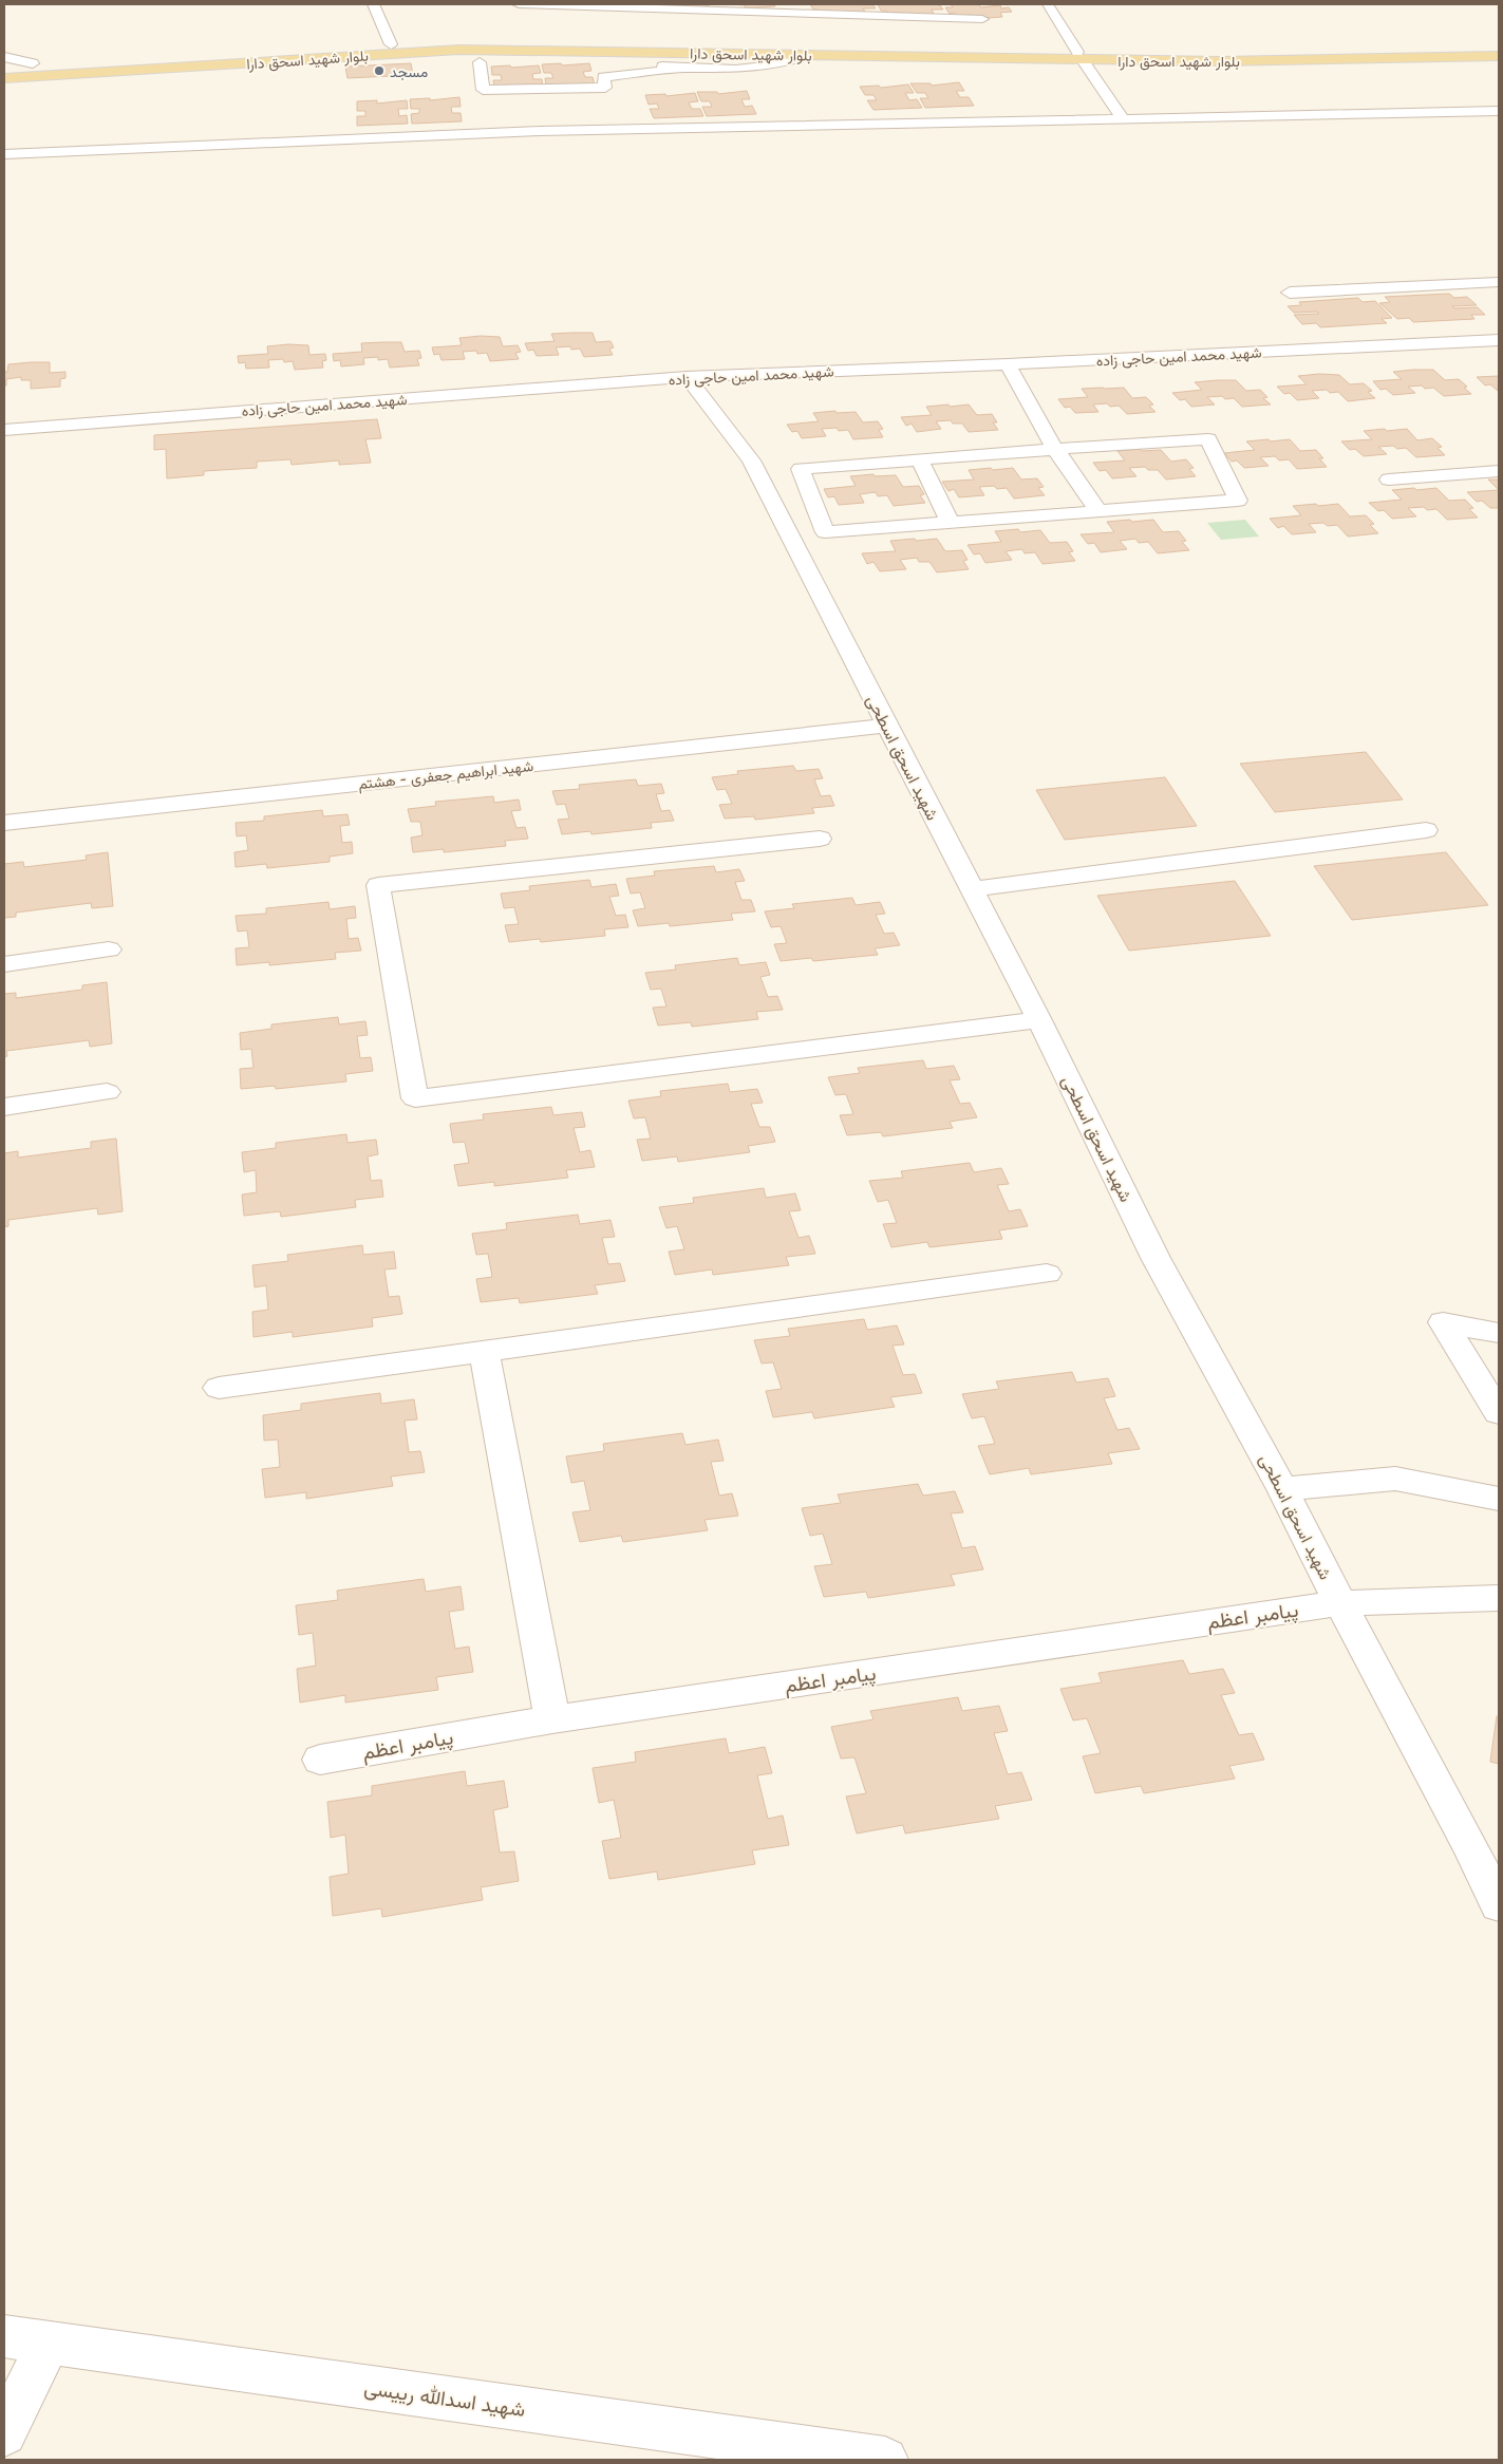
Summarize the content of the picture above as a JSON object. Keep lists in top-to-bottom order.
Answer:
{
  "streets": {
    "main road": ["بلوار شهید اسحق دارا"],
    "street": [
      "شهید محمد امین حاجی زاده",
      "شهید اسحق اسطحی",
      "شهید ابراهیم جعفری - هشتم",
      "پیامبر اعظم",
      "شهید اسدالله رییسی"
    ]
  },
  "crossings": [
    ["شهید محمد امین حاجی زاده", "شهید اسحق اسطحی"],
    ["شهید اسحق اسطحی", "شهید ابراهیم جعفری - هشتم"],
    ["شهید اسحق اسطحی", "پیامبر اعظم"]
  ],
  "places": ["مسجد"]
}
